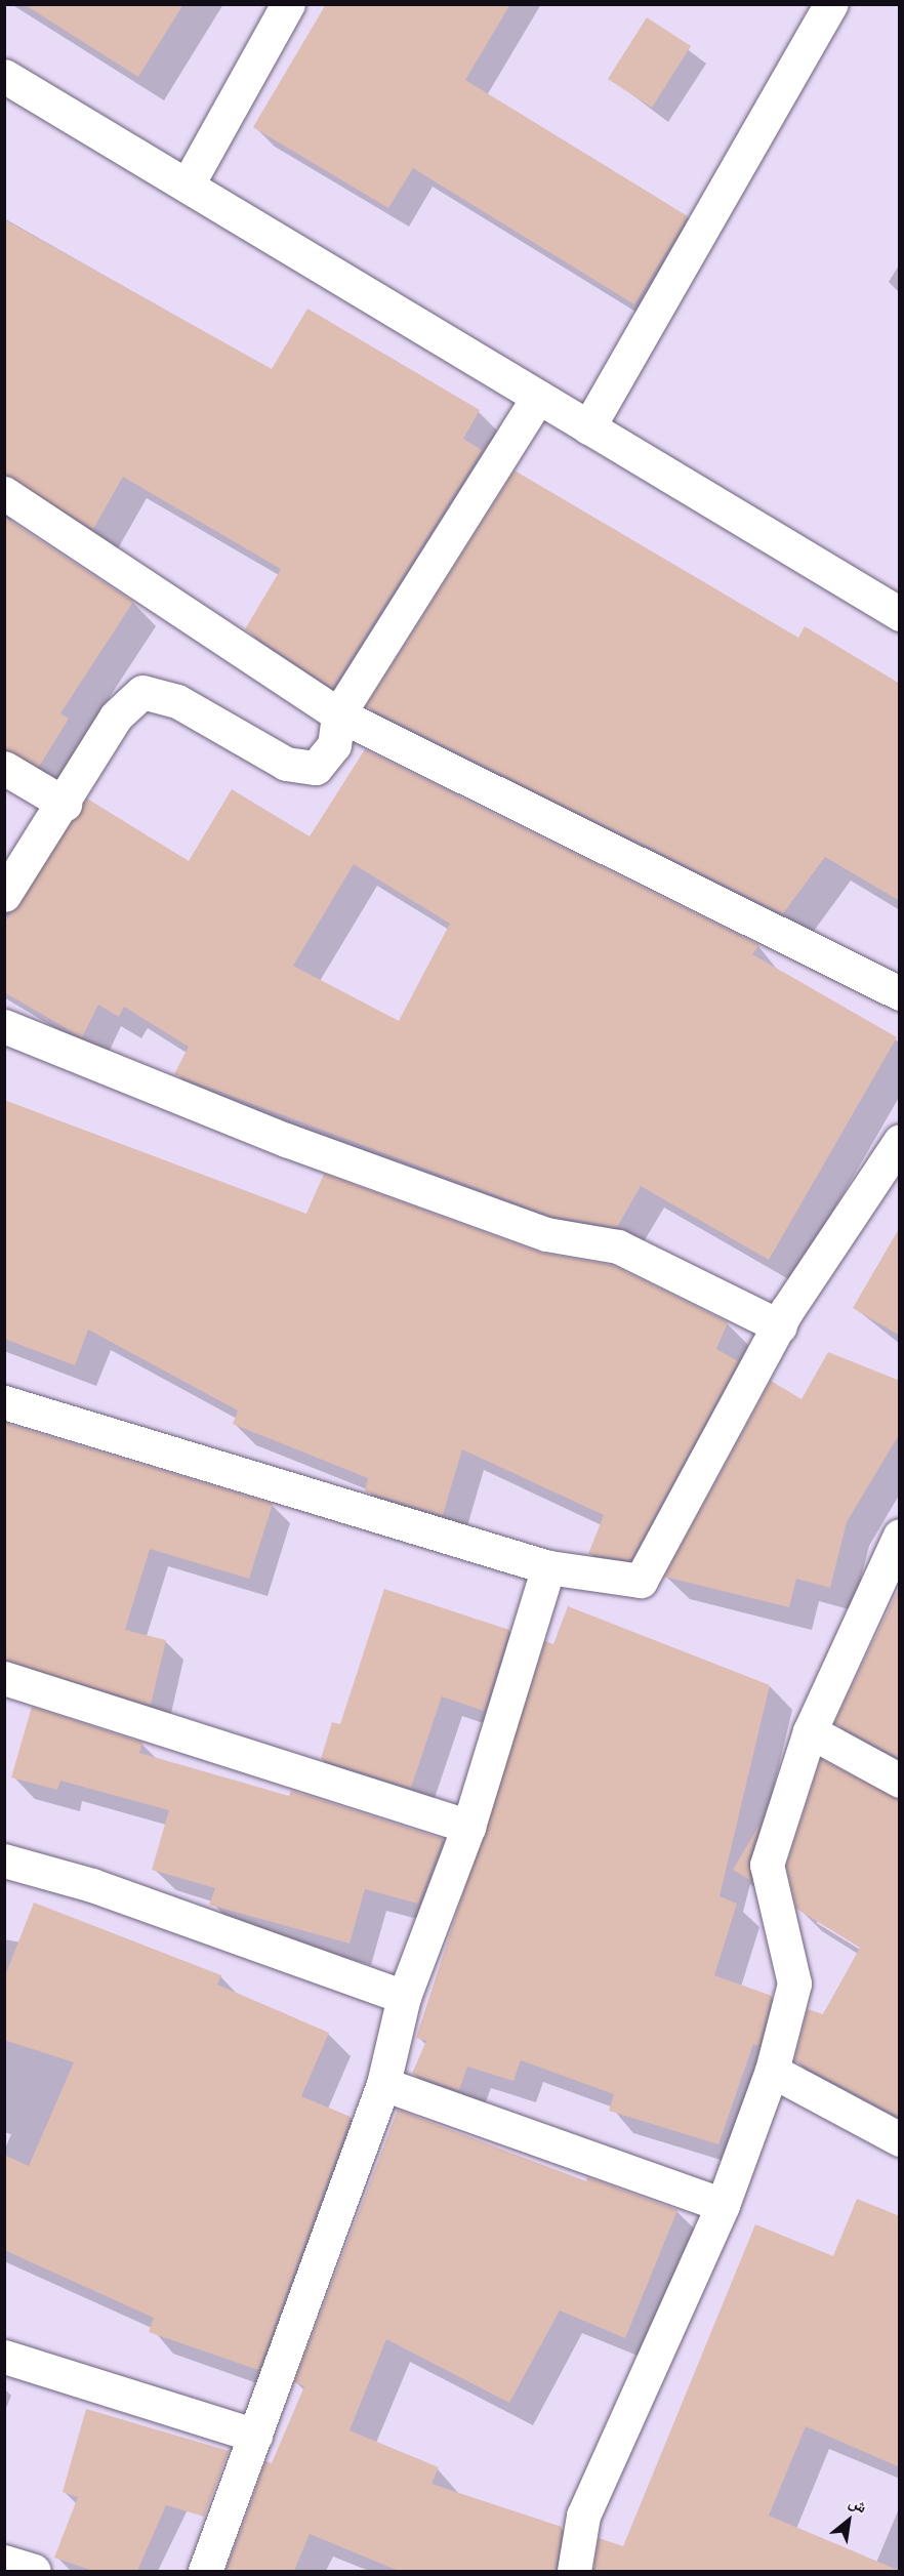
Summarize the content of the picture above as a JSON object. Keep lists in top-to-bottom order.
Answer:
{
  "north": "top right"
}
